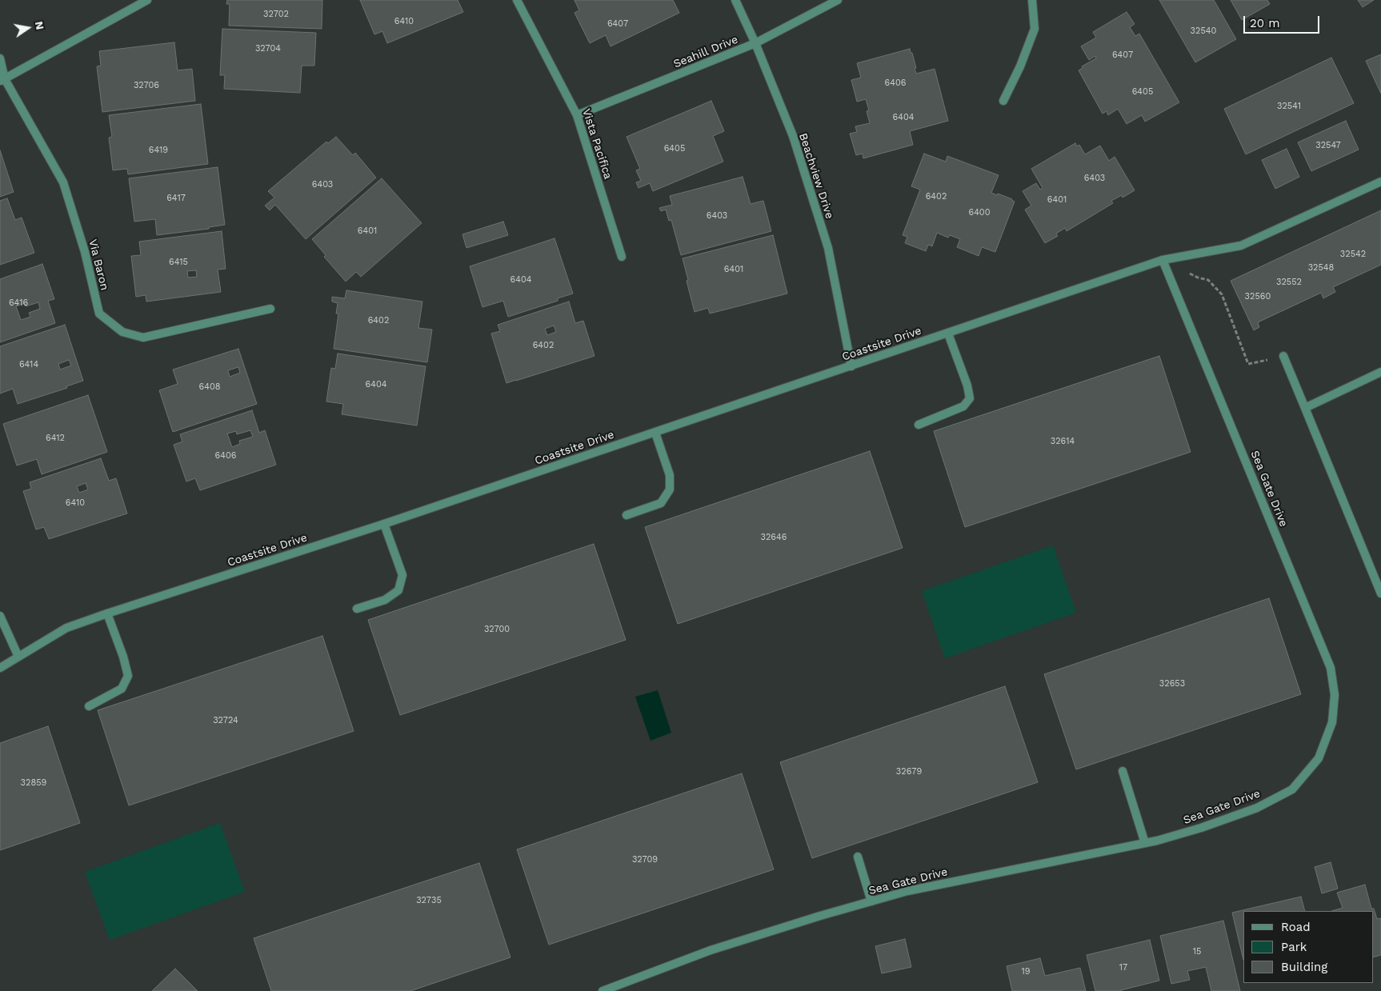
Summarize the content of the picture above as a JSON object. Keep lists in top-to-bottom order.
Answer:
{
  "streets": {
    "street": [
      "Seahill Drive",
      "Vista Pacifica",
      "Beachview Drive",
      "Via Baron",
      "Coastsite Drive",
      "Sea Gate Drive"
    ]
  },
  "crossings": [
    ["Seahill Drive", "Vista Pacifica"],
    ["Seahill Drive", "Beachview Drive"],
    ["Beachview Drive", "Coastsite Drive"],
    ["Coastsite Drive", "Sea Gate Drive"]
  ],
  "house_numbers": [
    "32702",
    "6410",
    "6407",
    "32540",
    "32704",
    "6407",
    "6406",
    "32706",
    "6405",
    "32541",
    "6404",
    "32547",
    "6405",
    "6419",
    "6403",
    "6403",
    "6402",
    "6417",
    "6401",
    "6400",
    "6403",
    "6401",
    "32542",
    "6415",
    "32548",
    "6401",
    "6404",
    "32552",
    "32560",
    "6416",
    "6402",
    "6402",
    "6414",
    "6404",
    "6408",
    "6412",
    "32614",
    "6406",
    "6410",
    "32646",
    "32700",
    "32653",
    "32724",
    "32679",
    "32859",
    "32709",
    "32735",
    "15",
    "17",
    "19"
  ],
  "legend": ["Road", "Park", "Building"],
  "scale_bar": "20 m",
  "north": "right"
}
